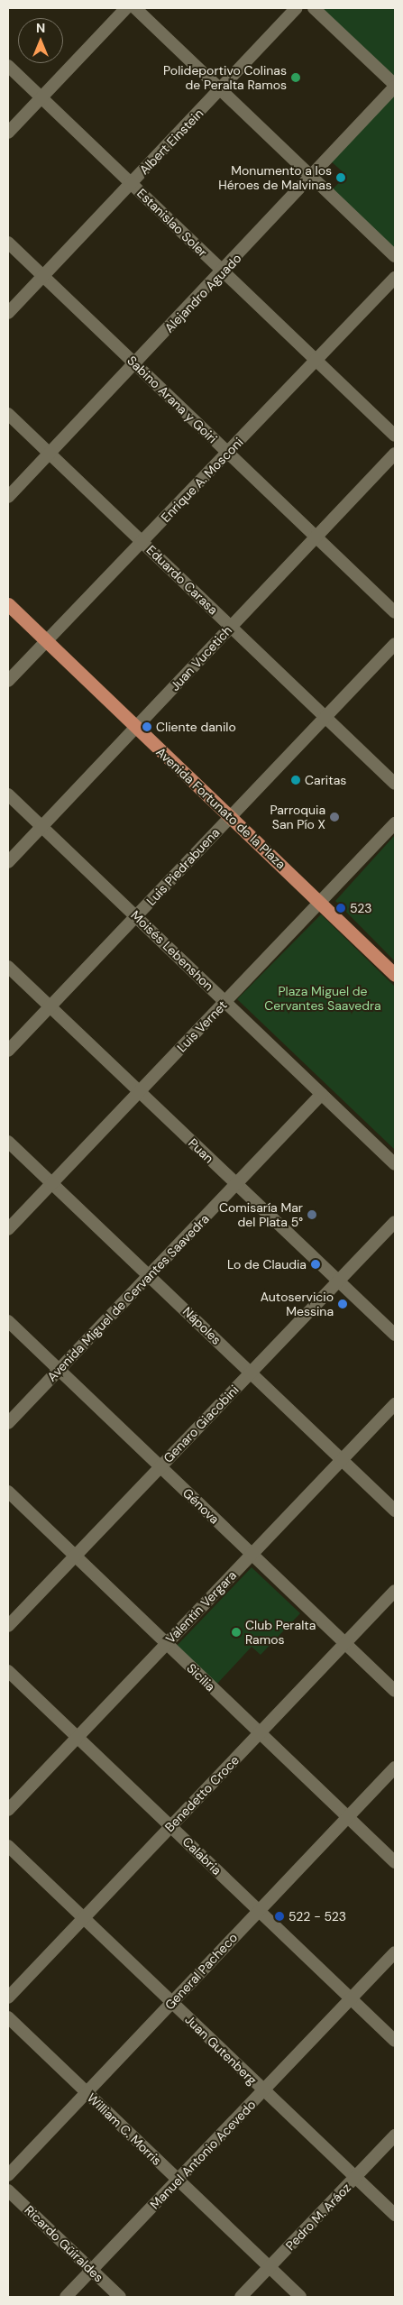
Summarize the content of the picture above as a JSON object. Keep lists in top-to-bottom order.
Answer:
{
  "streets": {
    "main road": ["Avenida Fortunato de la Plaza"],
    "street": [
      "Albert Einstein",
      "Estanislao Soler",
      "Alejandro Aguado",
      "Sabino Arana y Goiri",
      "Enrique A. Mosconi",
      "Eduardo Carasa",
      "Juan Vucetich",
      "Luis Piedrabuena",
      "Moisés Lebenshon",
      "Luis Vernet",
      "Puan",
      "Avenida Miguel de Cervantes Saavedra",
      "Nápoles",
      "Genaro Giacobini",
      "Génova",
      "Valentín Vergara",
      "Sicilia",
      "Benedetto Croce",
      "Calabria",
      "General Pacheco",
      "Juan Gutenberg",
      "William C. Morris",
      "Manuel Antonio Acevedo",
      "Pedro M. Aráoz",
      "Ricardo Güiraldes"
    ]
  },
  "crossings": [
    ["Albert Einstein", "Estanislao Soler"],
    ["Albert Einstein", "Sabino Arana y Goiri"],
    ["Estanislao Soler", "Alejandro Aguado"],
    ["Estanislao Soler", "Enrique A. Mosconi"],
    ["Alejandro Aguado", "Sabino Arana y Goiri"],
    ["Alejandro Aguado", "Eduardo Carasa"],
    ["Sabino Arana y Goiri", "Enrique A. Mosconi"],
    ["Sabino Arana y Goiri", "Juan Vucetich"],
    ["Enrique A. Mosconi", "Eduardo Carasa"],
    ["Enrique A. Mosconi", "Avenida Fortunato de la Plaza"],
    ["Eduardo Carasa", "Juan Vucetich"],
    ["Eduardo Carasa", "Luis Piedrabuena"],
    ["Juan Vucetich", "Avenida Fortunato de la Plaza"],
    ["Juan Vucetich", "Moisés Lebenshon"],
    ["Avenida Fortunato de la Plaza", "Luis Piedrabuena"],
    ["Avenida Fortunato de la Plaza", "Luis Vernet"],
    ["Luis Piedrabuena", "Moisés Lebenshon"],
    ["Luis Piedrabuena", "Puan"],
    ["Moisés Lebenshon", "Luis Vernet"],
    ["Moisés Lebenshon", "Avenida Miguel de Cervantes Saavedra"],
    ["Luis Vernet", "Puan"],
    ["Luis Vernet", "Nápoles"],
    ["Puan", "Avenida Miguel de Cervantes Saavedra"],
    ["Puan", "Genaro Giacobini"],
    ["Avenida Miguel de Cervantes Saavedra", "Nápoles"],
    ["Avenida Miguel de Cervantes Saavedra", "Génova"],
    ["Nápoles", "Genaro Giacobini"],
    ["Nápoles", "Valentín Vergara"],
    ["Genaro Giacobini", "Génova"],
    ["Genaro Giacobini", "Sicilia"],
    ["Génova", "Valentín Vergara"],
    ["Génova", "Benedetto Croce"],
    ["Valentín Vergara", "Sicilia"],
    ["Valentín Vergara", "Calabria"],
    ["Sicilia", "Benedetto Croce"],
    ["Sicilia", "General Pacheco"],
    ["Benedetto Croce", "Calabria"],
    ["Benedetto Croce", "Juan Gutenberg"],
    ["Calabria", "General Pacheco"],
    ["Calabria", "Manuel Antonio Acevedo"],
    ["General Pacheco", "Juan Gutenberg"],
    ["General Pacheco", "William C. Morris"],
    ["Juan Gutenberg", "Manuel Antonio Acevedo"],
    ["Juan Gutenberg", "Pedro M. Aráoz"],
    ["William C. Morris", "Manuel Antonio Acevedo"],
    ["William C. Morris", "Pedro M. Aráoz"],
    ["Manuel Antonio Acevedo", "Ricardo Güiraldes"]
  ],
  "parks": ["Plaza Miguel de Cervantes Saavedra"],
  "places": [
    "Polideportivo Colinas de Peralta Ramos",
    "Monumento a los Héroes de Malvinas",
    "Cliente danilo",
    "Caritas",
    "Parroquia San Pío X",
    "523",
    "Comisaría Mar del Plata 5°",
    "Lo de Claudia",
    "Autoservicio Messina",
    "Club Peralta Ramos",
    "522 - 523"
  ],
  "north": "top"
}
